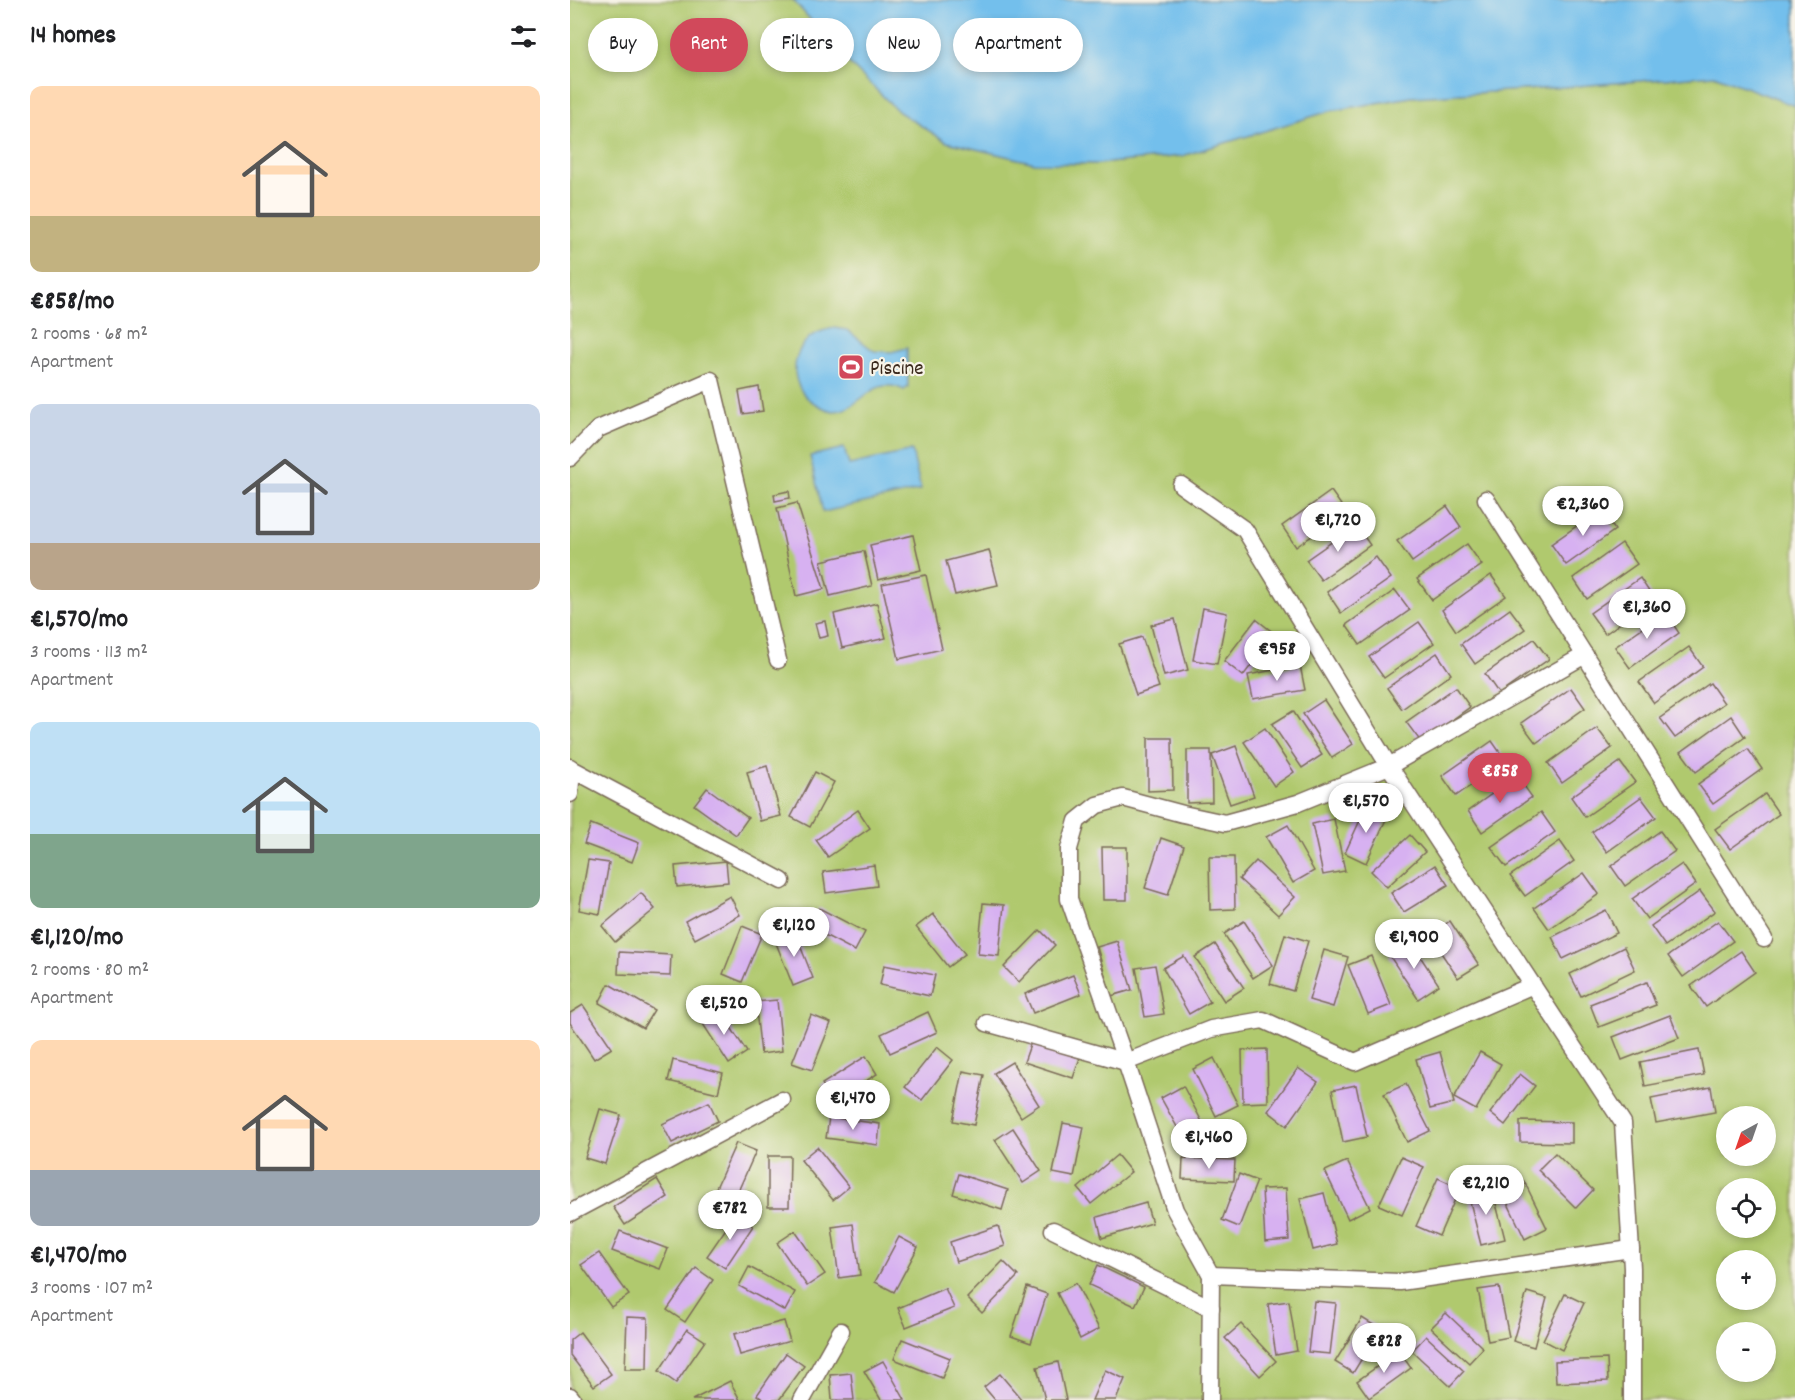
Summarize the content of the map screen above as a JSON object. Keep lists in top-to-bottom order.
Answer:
{
  "places": {
    "sports": ["Piscine"]
  },
  "north": "bottom left",
  "page": {
    "heading": "14 homes",
    "chip": [
      "Buy",
      "Rent",
      "Filters",
      "New",
      "Apartment"
    ],
    "list": [
      {
        "name": "€858/mo",
        "note": "2 rooms · 68 m² · Apartment"
      },
      {
        "name": "€1,570/mo",
        "note": "3 rooms · 113 m² · Apartment"
      },
      {
        "name": "€1,120/mo",
        "note": "2 rooms · 80 m² · Apartment"
      },
      {
        "name": "€1,470/mo",
        "note": "3 rooms · 107 m² · Apartment"
      }
    ],
    "price": [
      "€2,360",
      "€1,720",
      "€1,360",
      "€958",
      "€858",
      "€1,570",
      "€1,120",
      "€1,900",
      "€1,520",
      "€1,470",
      "€1,460",
      "€2,210",
      "€782",
      "€828"
    ],
    "map_buttons": ["+", "−"]
  }
}
